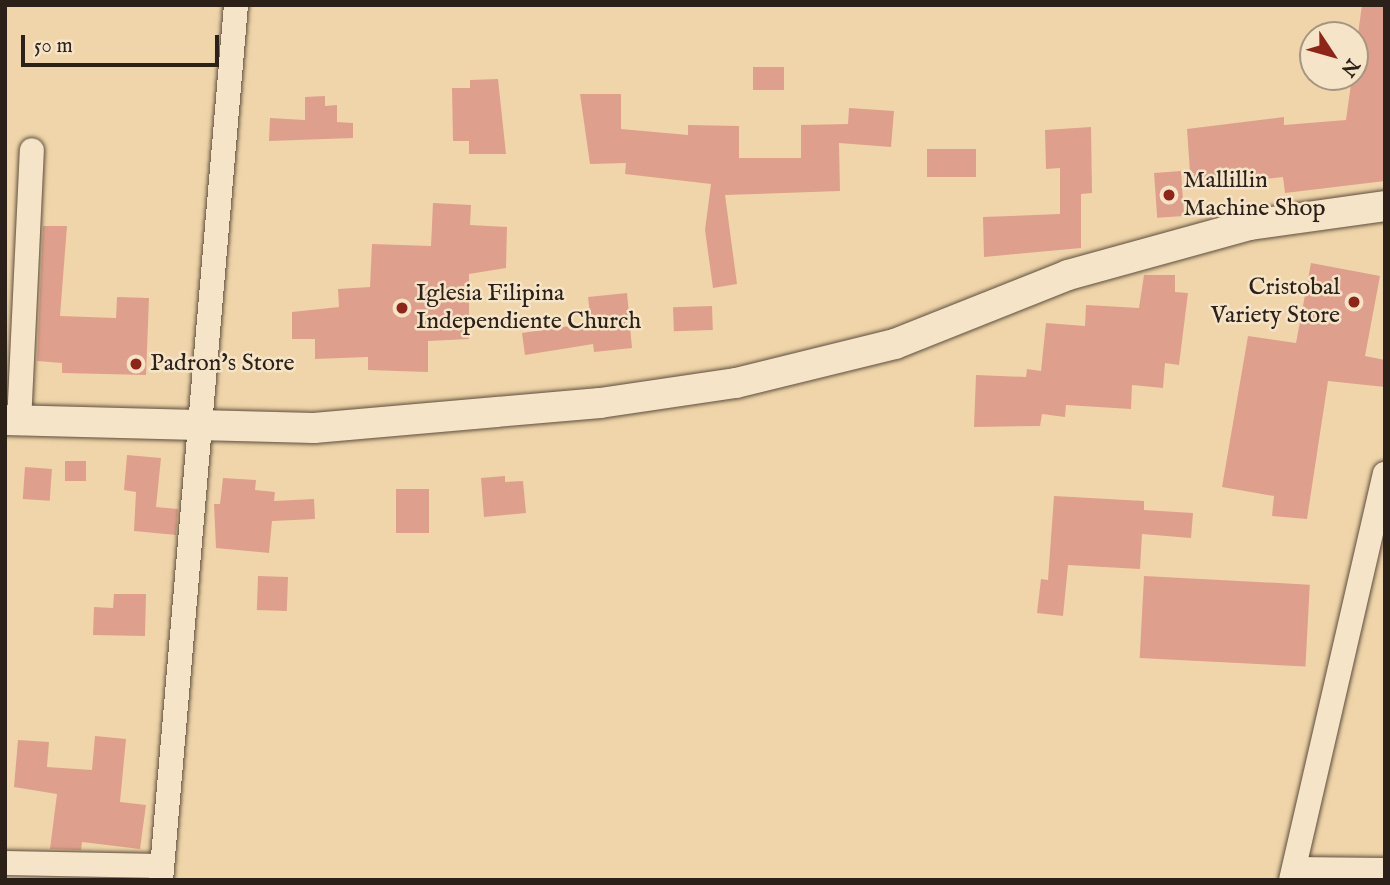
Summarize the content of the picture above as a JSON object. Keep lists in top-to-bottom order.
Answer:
{
  "places": [
    "Mallillin Machine Shop",
    "Cristobal Variety Store",
    "Iglesia Filipina Independiente Church",
    "Padron's Store"
  ],
  "scale_bar": "50 m",
  "north": "bottom right"
}
